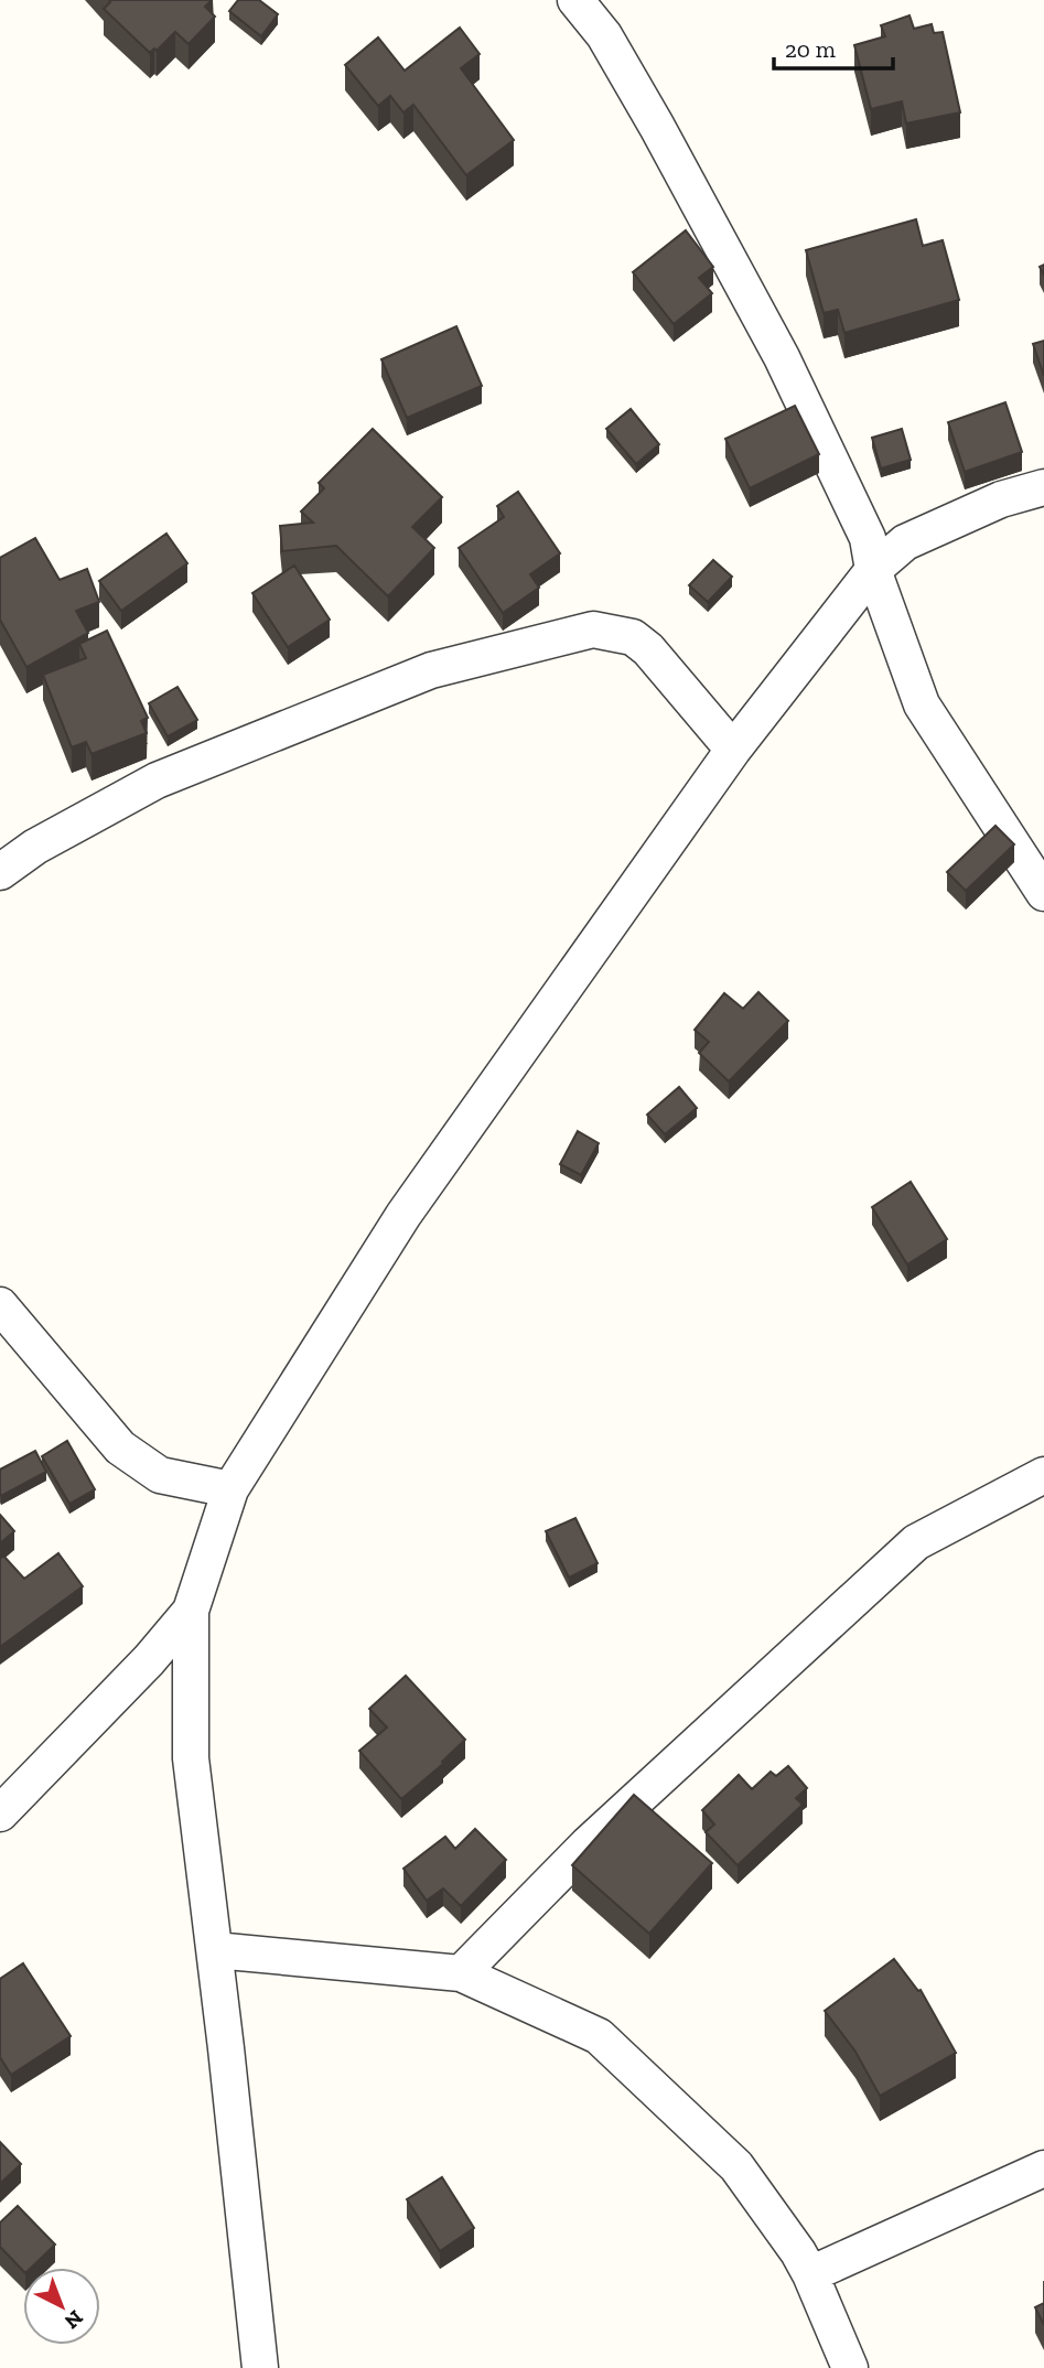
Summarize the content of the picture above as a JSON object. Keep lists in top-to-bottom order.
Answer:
{
  "scale_bar": "20 m",
  "north": "bottom right"
}
